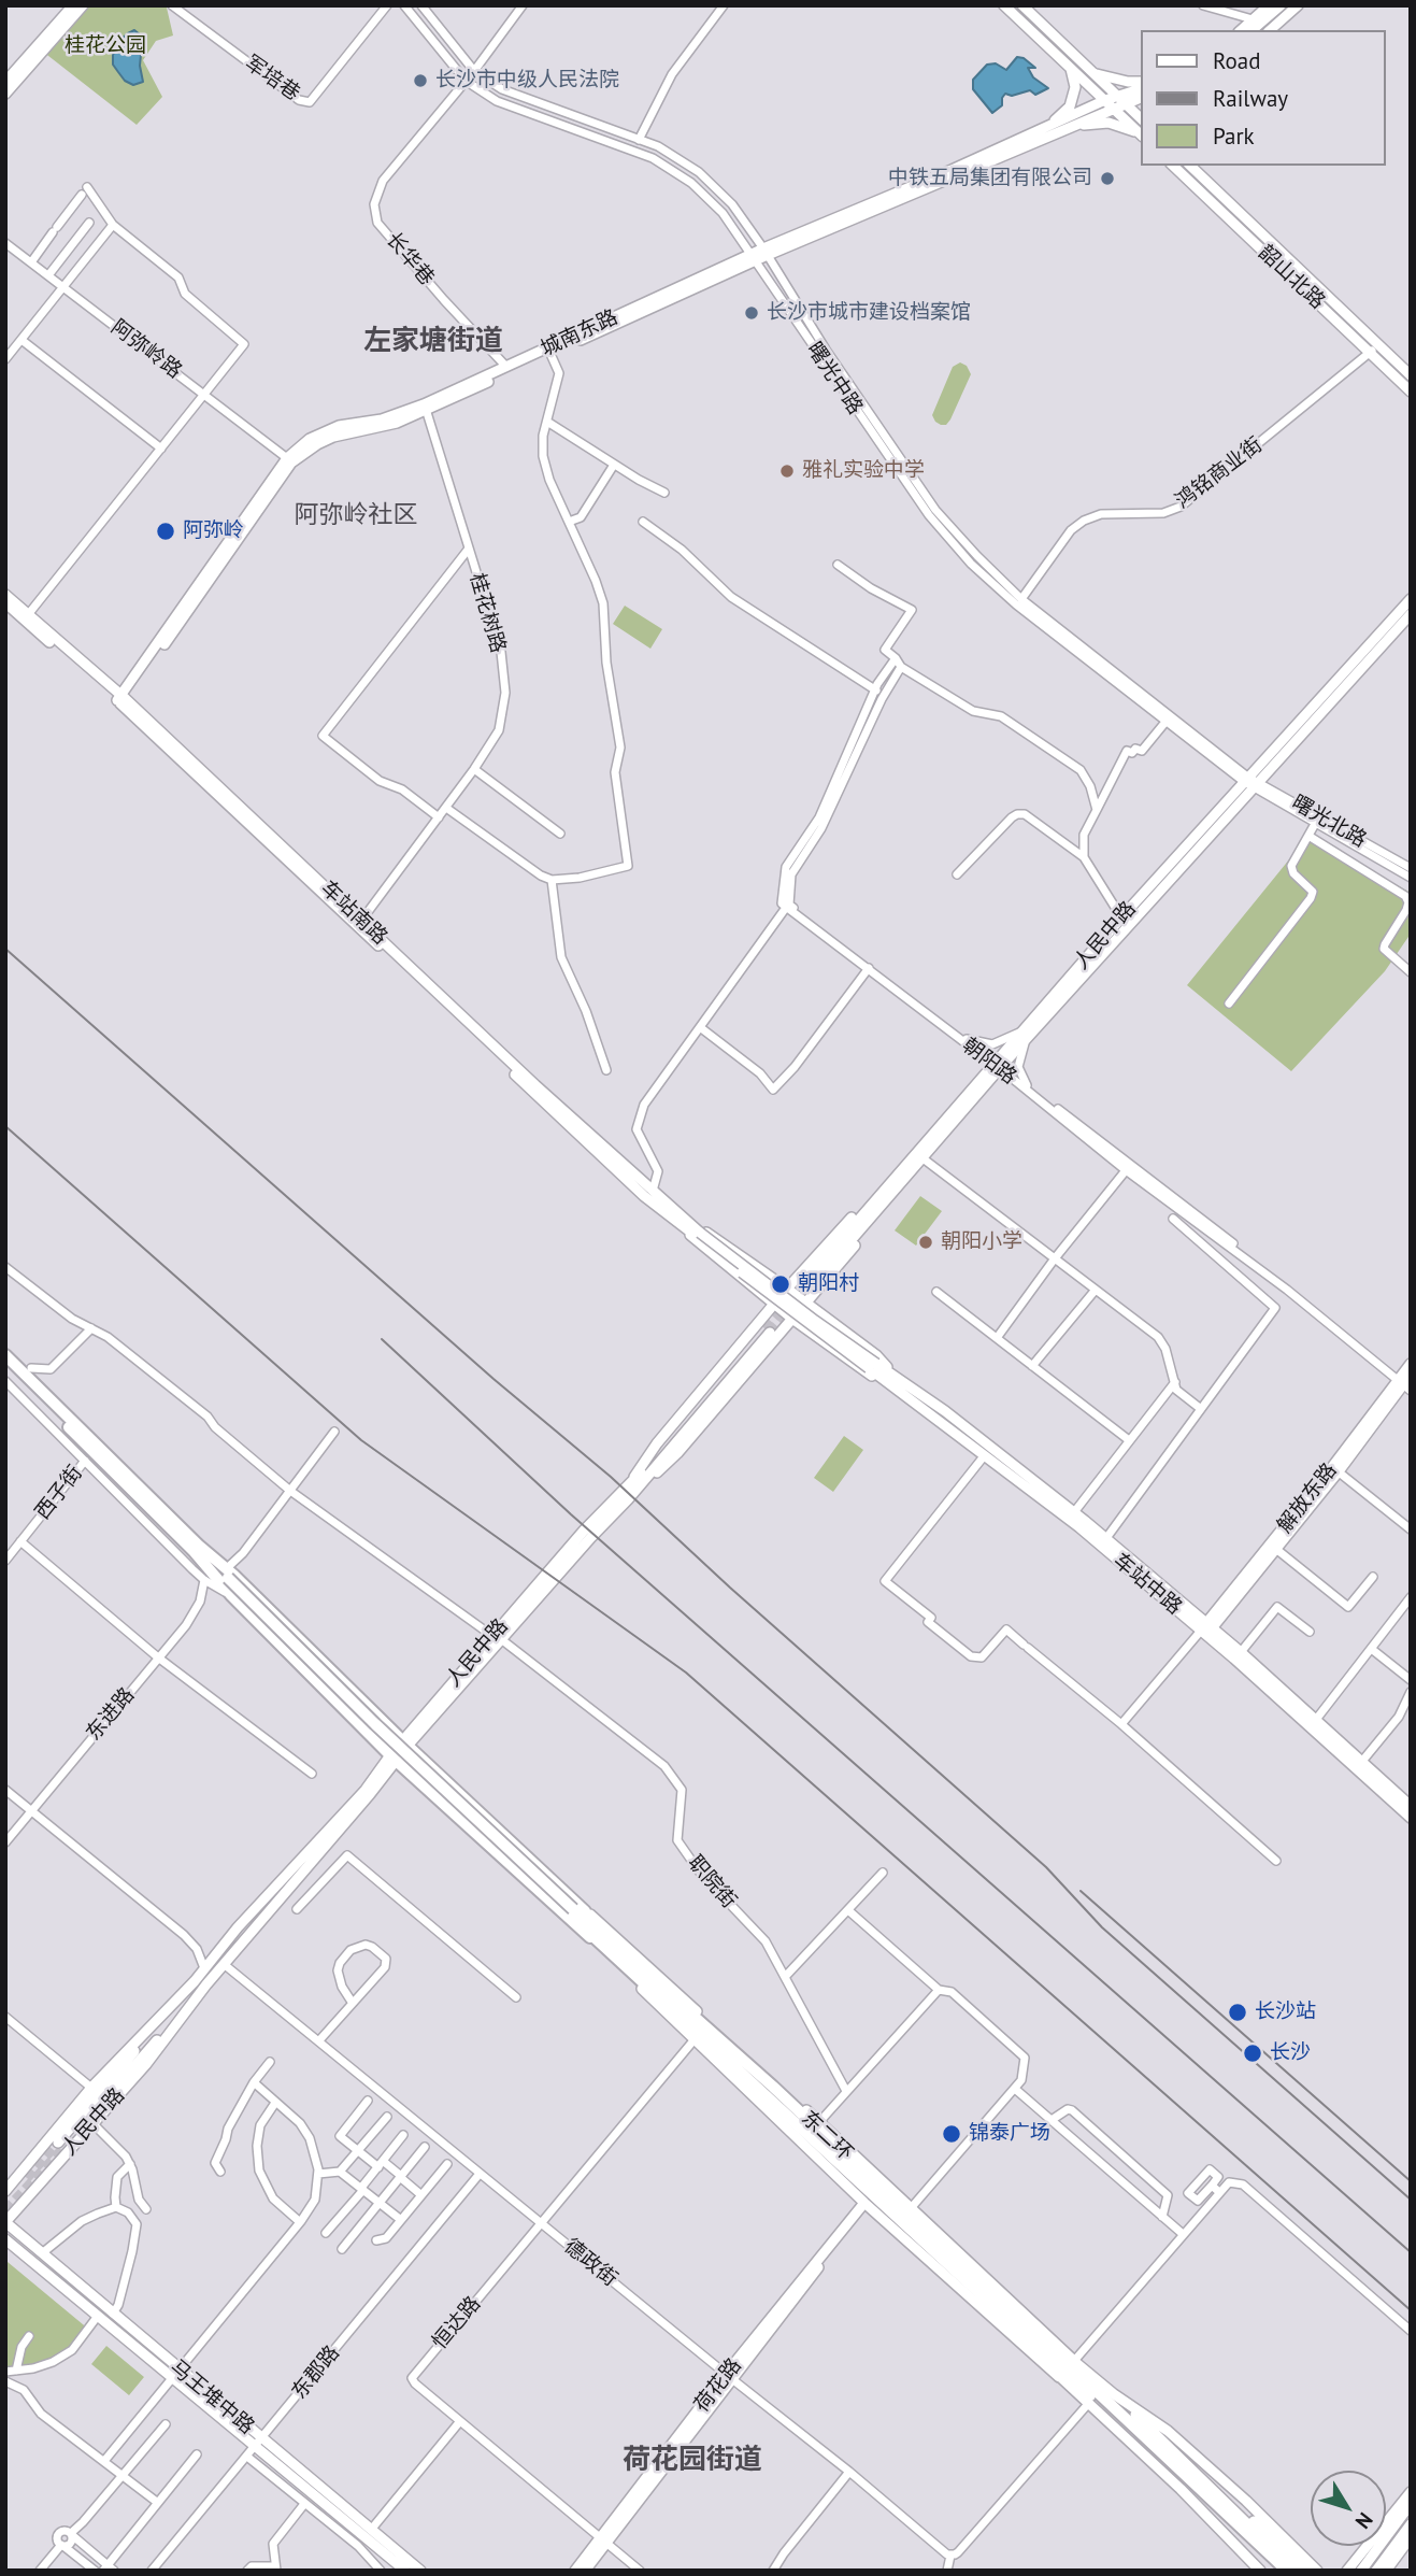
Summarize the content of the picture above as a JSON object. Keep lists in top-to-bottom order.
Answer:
{
  "streets": {
    "highway": ["东二环"],
    "main road": [
      "韶山北路",
      "城南东路",
      "车站南路",
      "人民中路",
      "解放东路",
      "车站中路",
      "荷花路",
      "马王堆中路"
    ],
    "street": [
      "军培巷",
      "长华巷",
      "阿弥岭路",
      "曙光中路",
      "鸿铭商业街",
      "桂花树路",
      "曙光北路",
      "朝阳路",
      "西子街",
      "东进路",
      "职院街",
      "德政街",
      "恒达路",
      "东郡路"
    ]
  },
  "crossings": [
    ["长华巷", "城南东路"],
    ["长华巷", "曙光中路"],
    ["韶山北路", "鸿铭商业街"],
    ["城南东路", "阿弥岭路"],
    ["城南东路", "曙光中路"],
    ["城南东路", "桂花树路"],
    ["城南东路", "车站南路"],
    ["曙光中路", "鸿铭商业街"],
    ["曙光中路", "曙光北路"],
    ["曙光中路", "人民中路"],
    ["桂花树路", "车站南路"],
    ["曙光北路", "人民中路"],
    ["车站南路", "车站中路"],
    ["人民中路", "朝阳路"],
    ["人民中路", "职院街"],
    ["人民中路", "德政街"],
    ["人民中路", "马王堆中路"],
    ["朝阳路", "解放东路"],
    ["解放东路", "车站中路"],
    ["德政街", "恒达路"],
    ["德政街", "东郡路"],
    ["德政街", "荷花路"],
    ["恒达路", "荷花路"],
    ["东郡路", "马王堆中路"]
  ],
  "districts": ["左家塘街道", "阿弥岭社区", "荷花园街道"],
  "parks": ["桂花公园"],
  "places": [
    "长沙市中级人民法院",
    "中铁五局集团有限公司",
    "长沙市城市建设档案馆",
    "雅礼实验中学",
    "阿弥岭",
    "朝阳小学",
    "朝阳村",
    "长沙站",
    "长沙",
    "锦泰广场"
  ],
  "legend": ["Road", "Railway", "Park"],
  "north": "bottom right"
}
